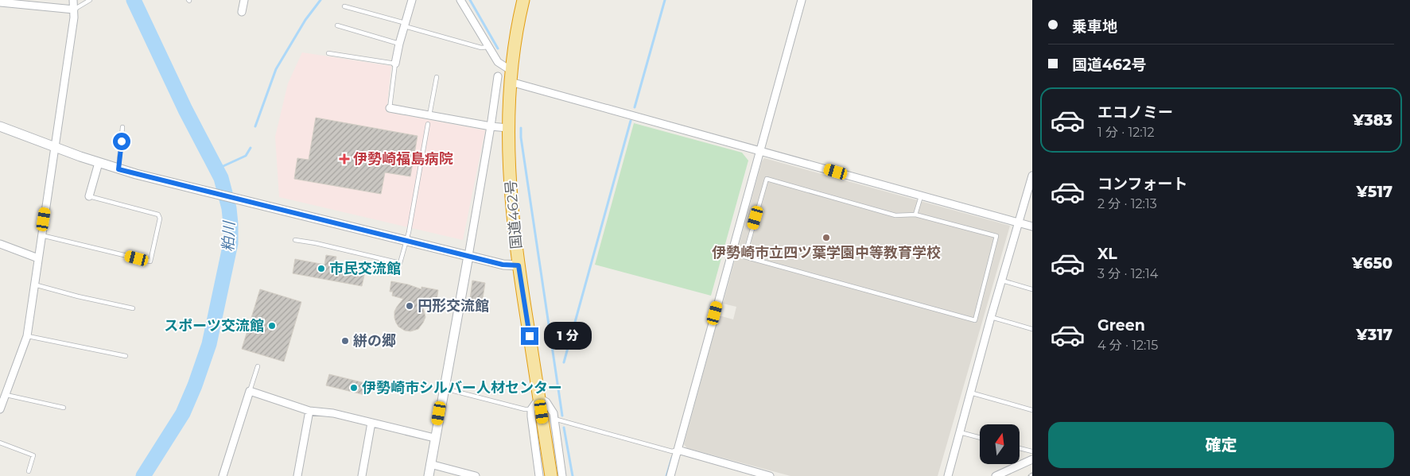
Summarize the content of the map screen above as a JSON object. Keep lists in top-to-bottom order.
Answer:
{
  "streets": {
    "highway": ["国道462号"]
  },
  "water": ["粕川"],
  "places": {
    "health": ["伊勢崎福島病院"],
    "other": [
      "伊勢崎市立四ツ葉学園中等教育学校",
      "市民交流館",
      "円形交流館",
      "スポーツ交流館",
      "絣の郷",
      "伊勢崎市シルバー人材センター"
    ]
  },
  "north": "top",
  "page": {
    "banner": ["乗車地", "国道462号"],
    "list": [
      {
        "name": "エコノミー",
        "note": "1 分 · 12:12",
        "value": "¥383"
      },
      {
        "name": "コンフォート",
        "note": "2 分 · 12:13",
        "value": "¥517"
      },
      {
        "name": "XL",
        "note": "3 分 · 12:14",
        "value": "¥650"
      },
      {
        "name": "Green",
        "note": "4 分 · 12:15",
        "value": "¥317"
      }
    ],
    "bubble": "1 分",
    "buttons": "確定"
  }
}
